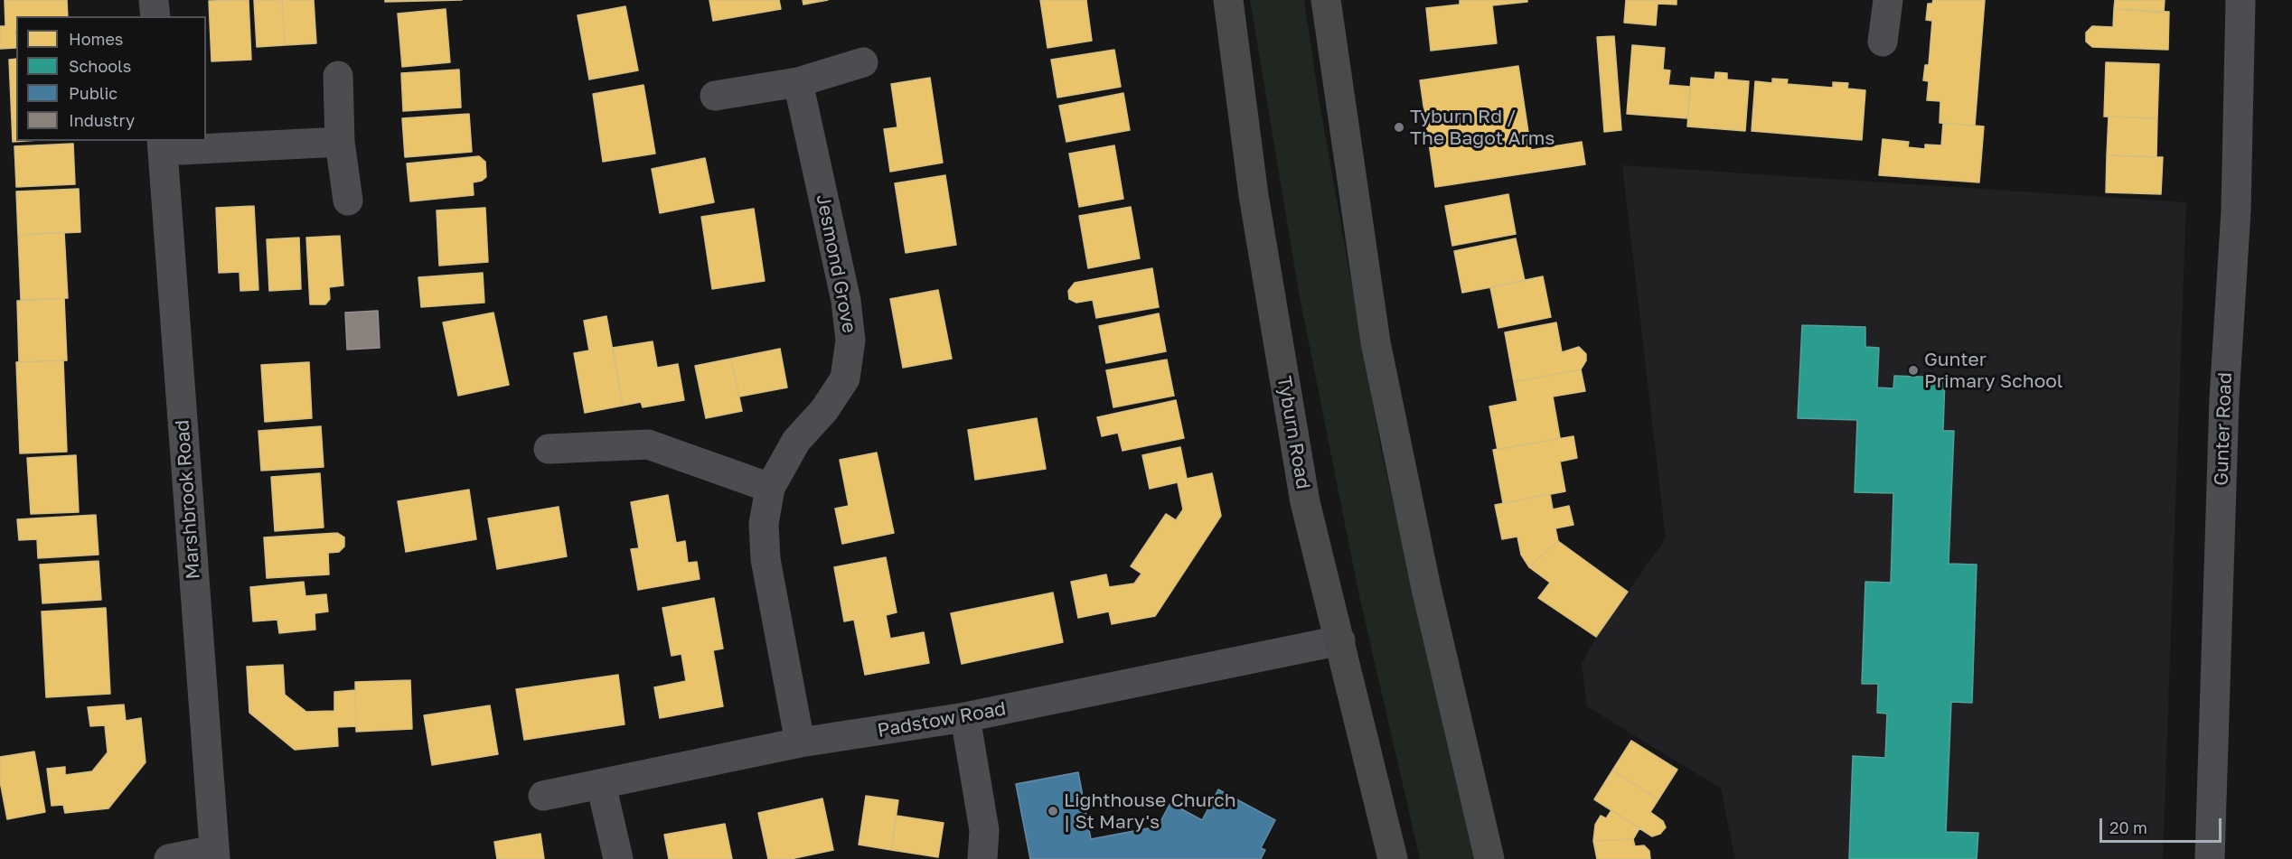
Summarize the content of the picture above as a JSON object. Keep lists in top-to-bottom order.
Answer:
{
  "streets": {
    "main road": ["Tyburn Road"],
    "street": [
      "Jesmond Grove",
      "Gunter Road",
      "Marshbrook Road",
      "Padstow Road"
    ]
  },
  "crossings": [
    ["Jesmond Grove", "Padstow Road"],
    ["Tyburn Road", "Padstow Road"]
  ],
  "places": ["Tyburn Rd / The Bagot Arms", "Gunter Primary School", "Lighthouse Church | St Mary's"],
  "legend": [
    "Homes",
    "Schools",
    "Public",
    "Industry"
  ],
  "scale_bar": "20 m"
}
